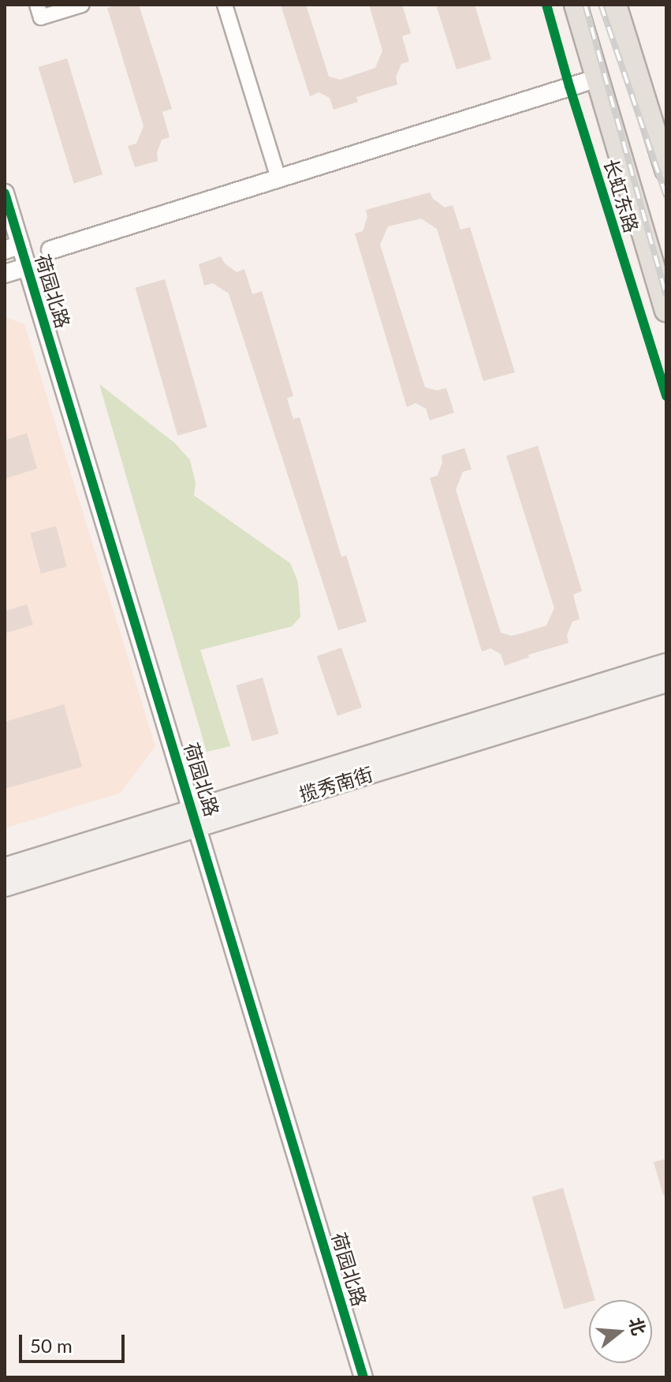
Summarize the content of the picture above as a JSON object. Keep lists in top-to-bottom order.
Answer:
{
  "streets": {
    "main road": ["长虹东路", "揽秀南街"],
    "street": ["荷园北路"]
  },
  "crossings": [
    ["荷园北路", "揽秀南街"]
  ],
  "scale_bar": "50 m",
  "north": "right"
}
